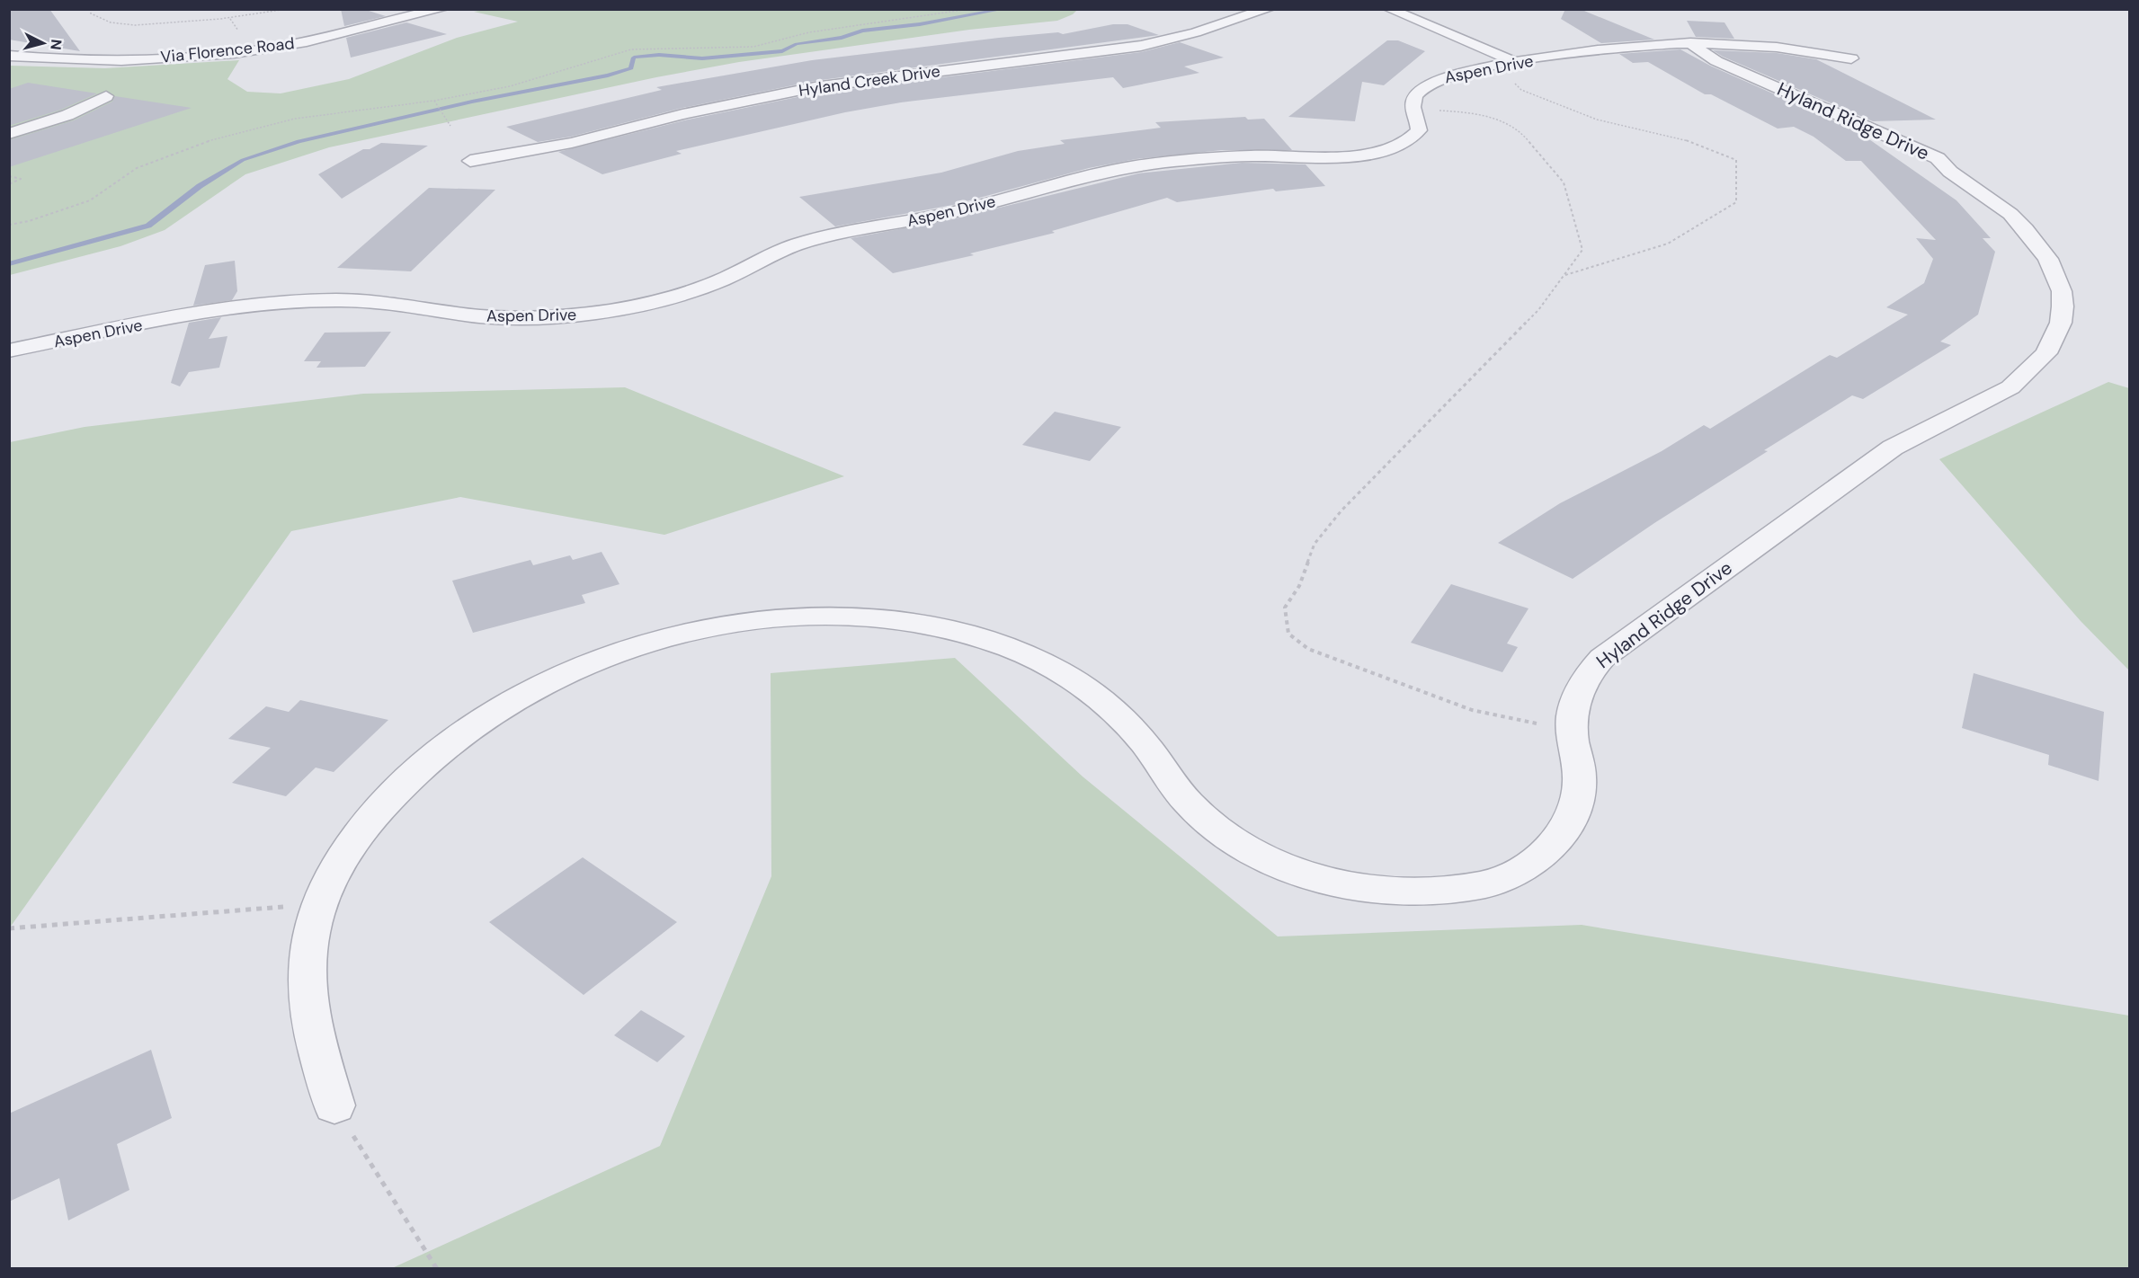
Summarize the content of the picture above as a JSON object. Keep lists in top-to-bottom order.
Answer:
{
  "streets": {
    "street": [
      "Via Florence Road",
      "Aspen Drive",
      "Hyland Creek Drive",
      "Hyland Ridge Drive"
    ]
  },
  "crossings": [
    ["Aspen Drive", "Hyland Ridge Drive"]
  ],
  "north": "right"
}
